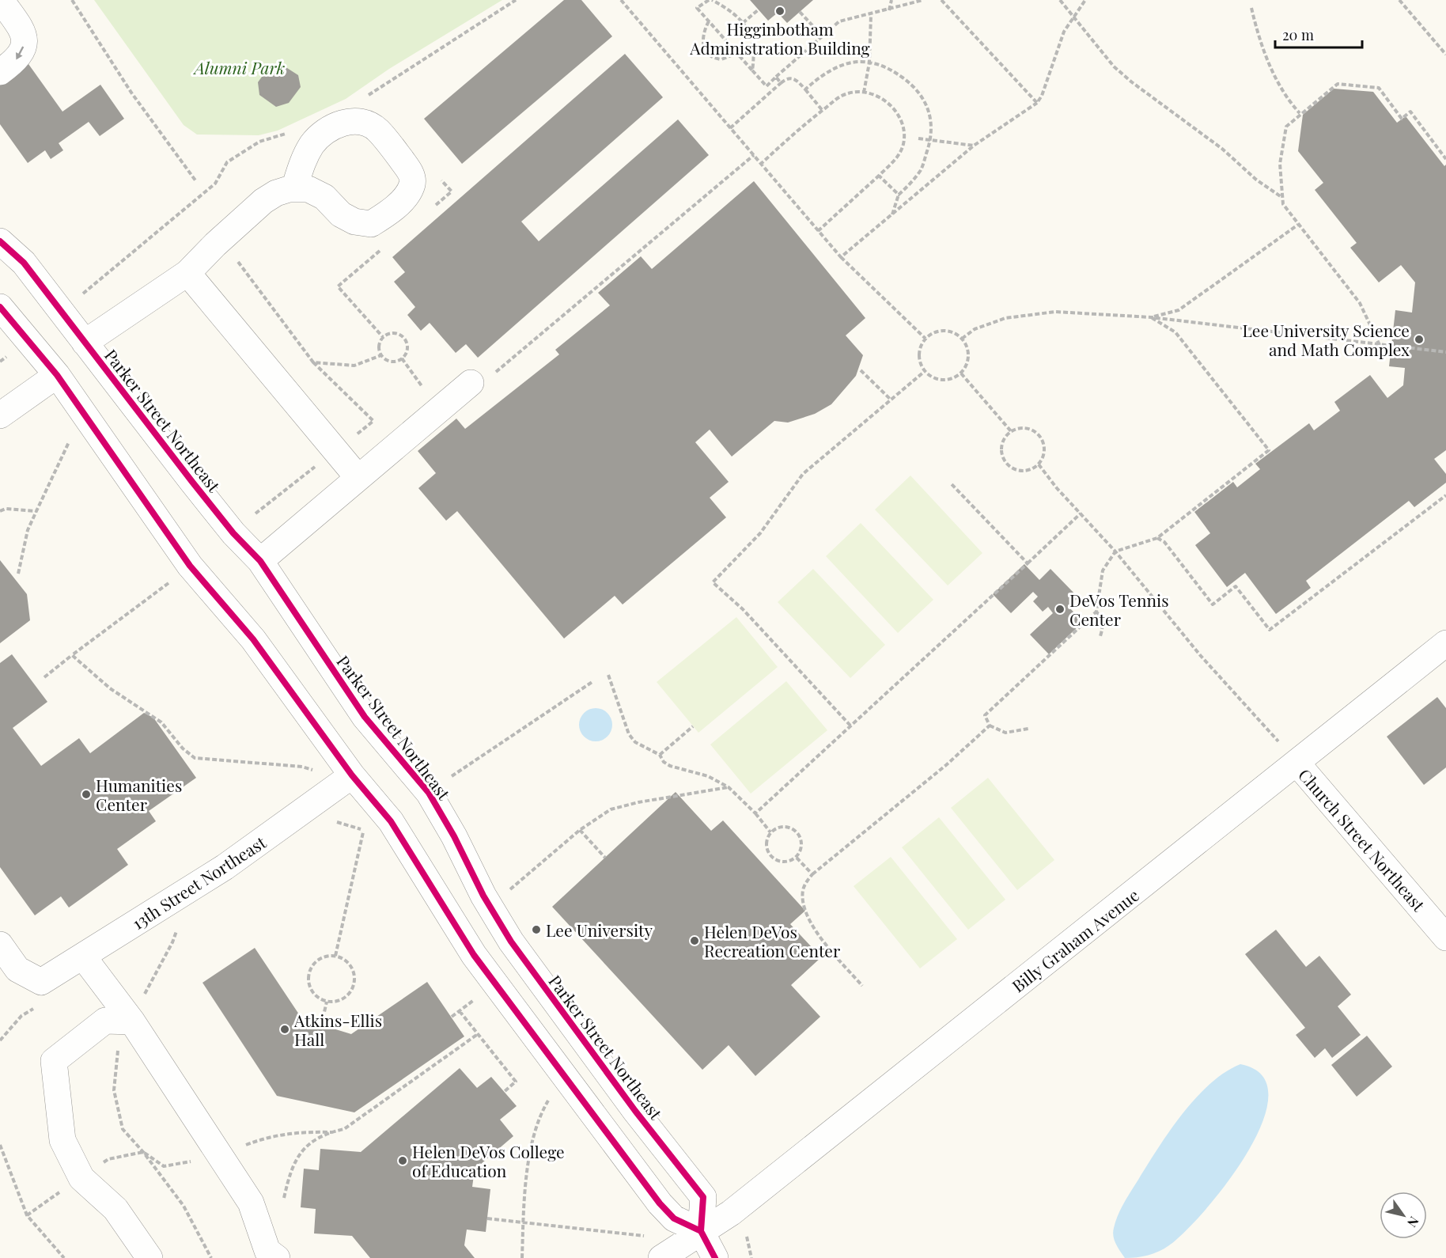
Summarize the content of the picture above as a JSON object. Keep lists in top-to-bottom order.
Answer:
{
  "streets": {
    "street": [
      "Parker Street Northeast",
      "Church Street Northeast",
      "13th Street Northeast",
      "Billy Graham Avenue"
    ]
  },
  "crossings": [
    ["Parker Street Northeast", "Billy Graham Avenue"],
    ["Church Street Northeast", "Billy Graham Avenue"]
  ],
  "parks": ["Alumni Park"],
  "places": [
    "Higginbotham Administration Building",
    "Lee University Science and Math Complex",
    "DeVos Tennis Center",
    "Humanities Center",
    "Lee University",
    "Helen DeVos Recreation Center",
    "Atkins-Ellis Hall",
    "Helen DeVos College of Education"
  ],
  "scale_bar": "20 m",
  "north": "bottom right"
}
